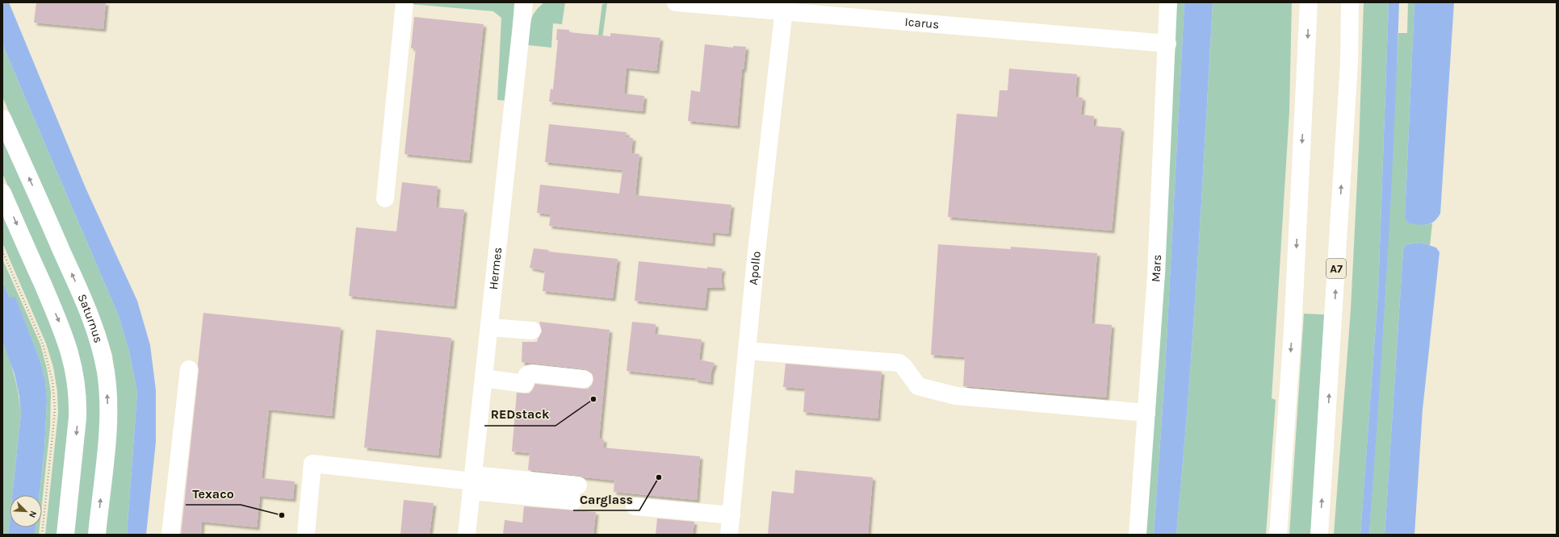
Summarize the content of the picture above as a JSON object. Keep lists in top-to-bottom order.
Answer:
{
  "streets": {
    "main road": [
      "Icarus",
      "Hermes",
      "Apollo",
      "Mars",
      "A7",
      "Saturnus"
    ]
  },
  "crossings": [
    ["Icarus", "Apollo"],
    ["Icarus", "Mars"]
  ],
  "places": ["REDstack", "Carglass", "Texaco"],
  "north": "bottom right"
}
